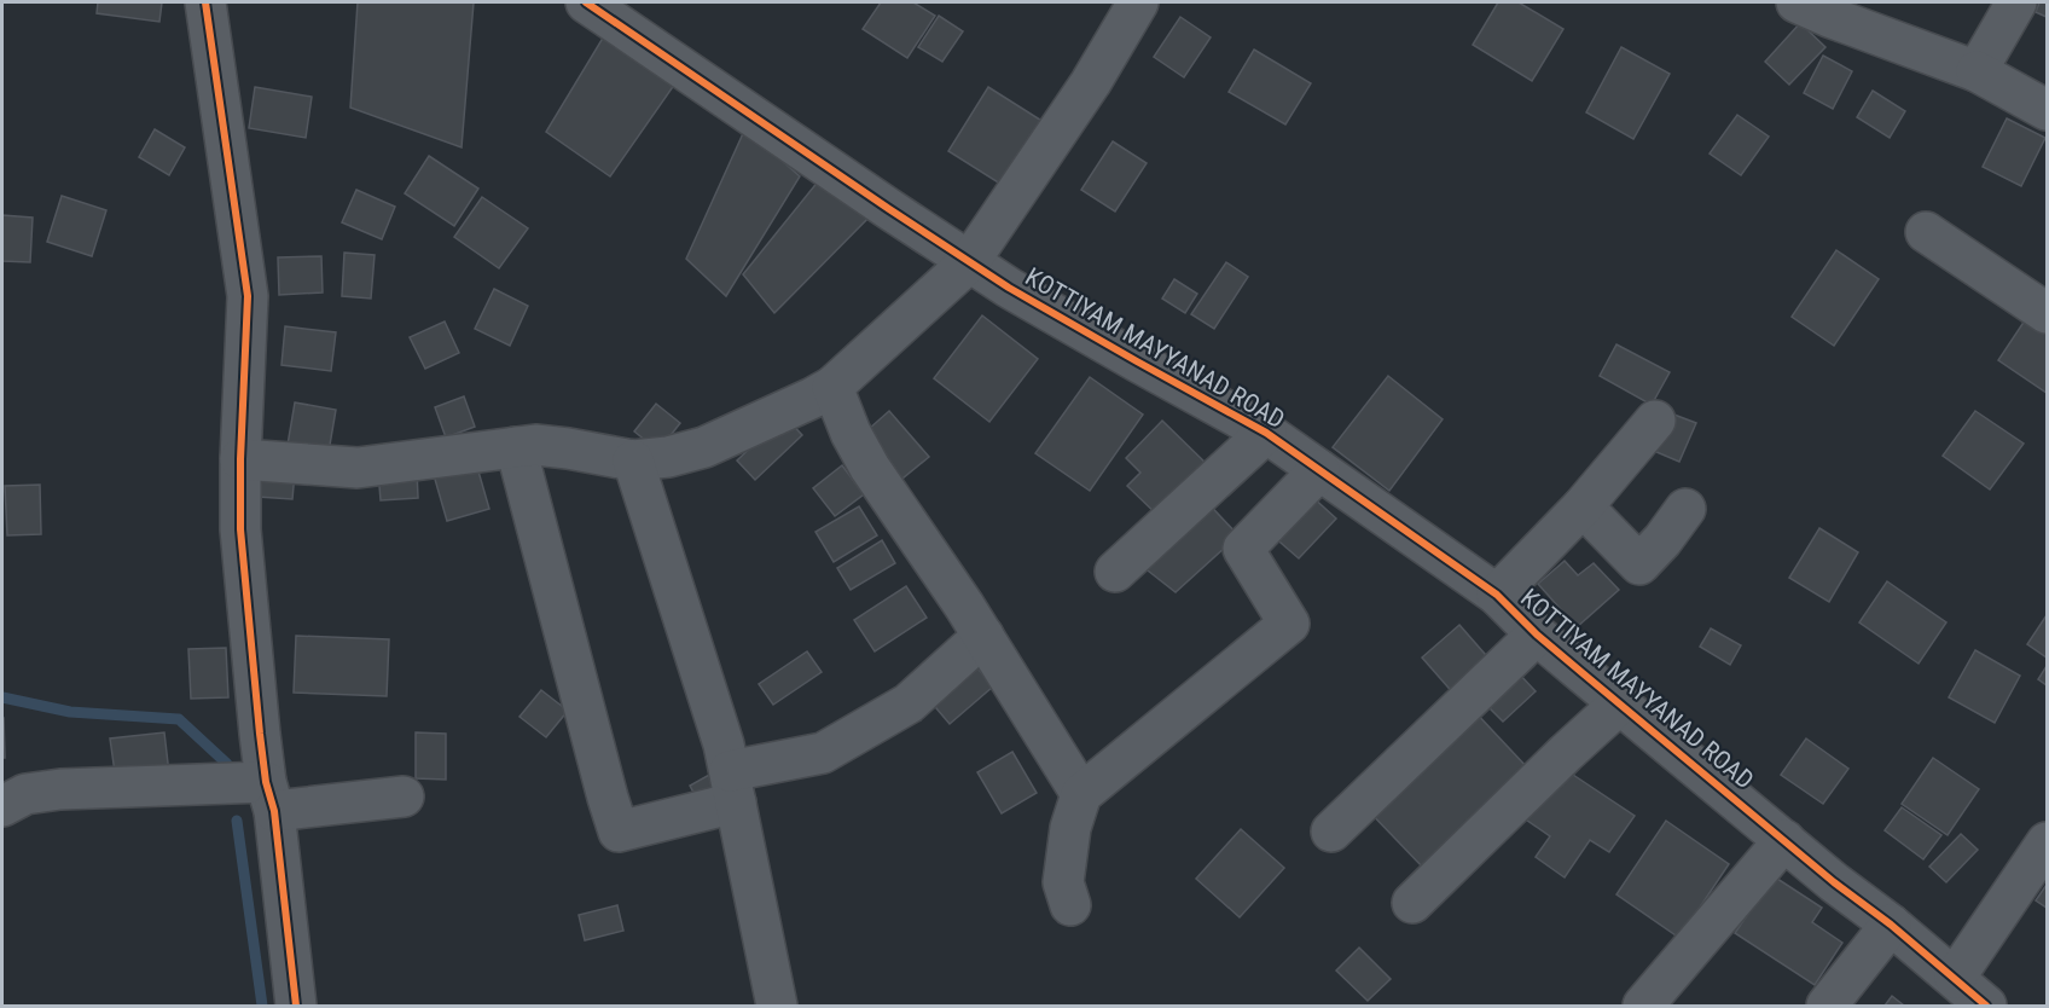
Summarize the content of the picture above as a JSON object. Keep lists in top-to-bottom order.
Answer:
{
  "streets": {
    "street": ["KOTTIYAM MAYYANAD ROAD"]
  }
}
